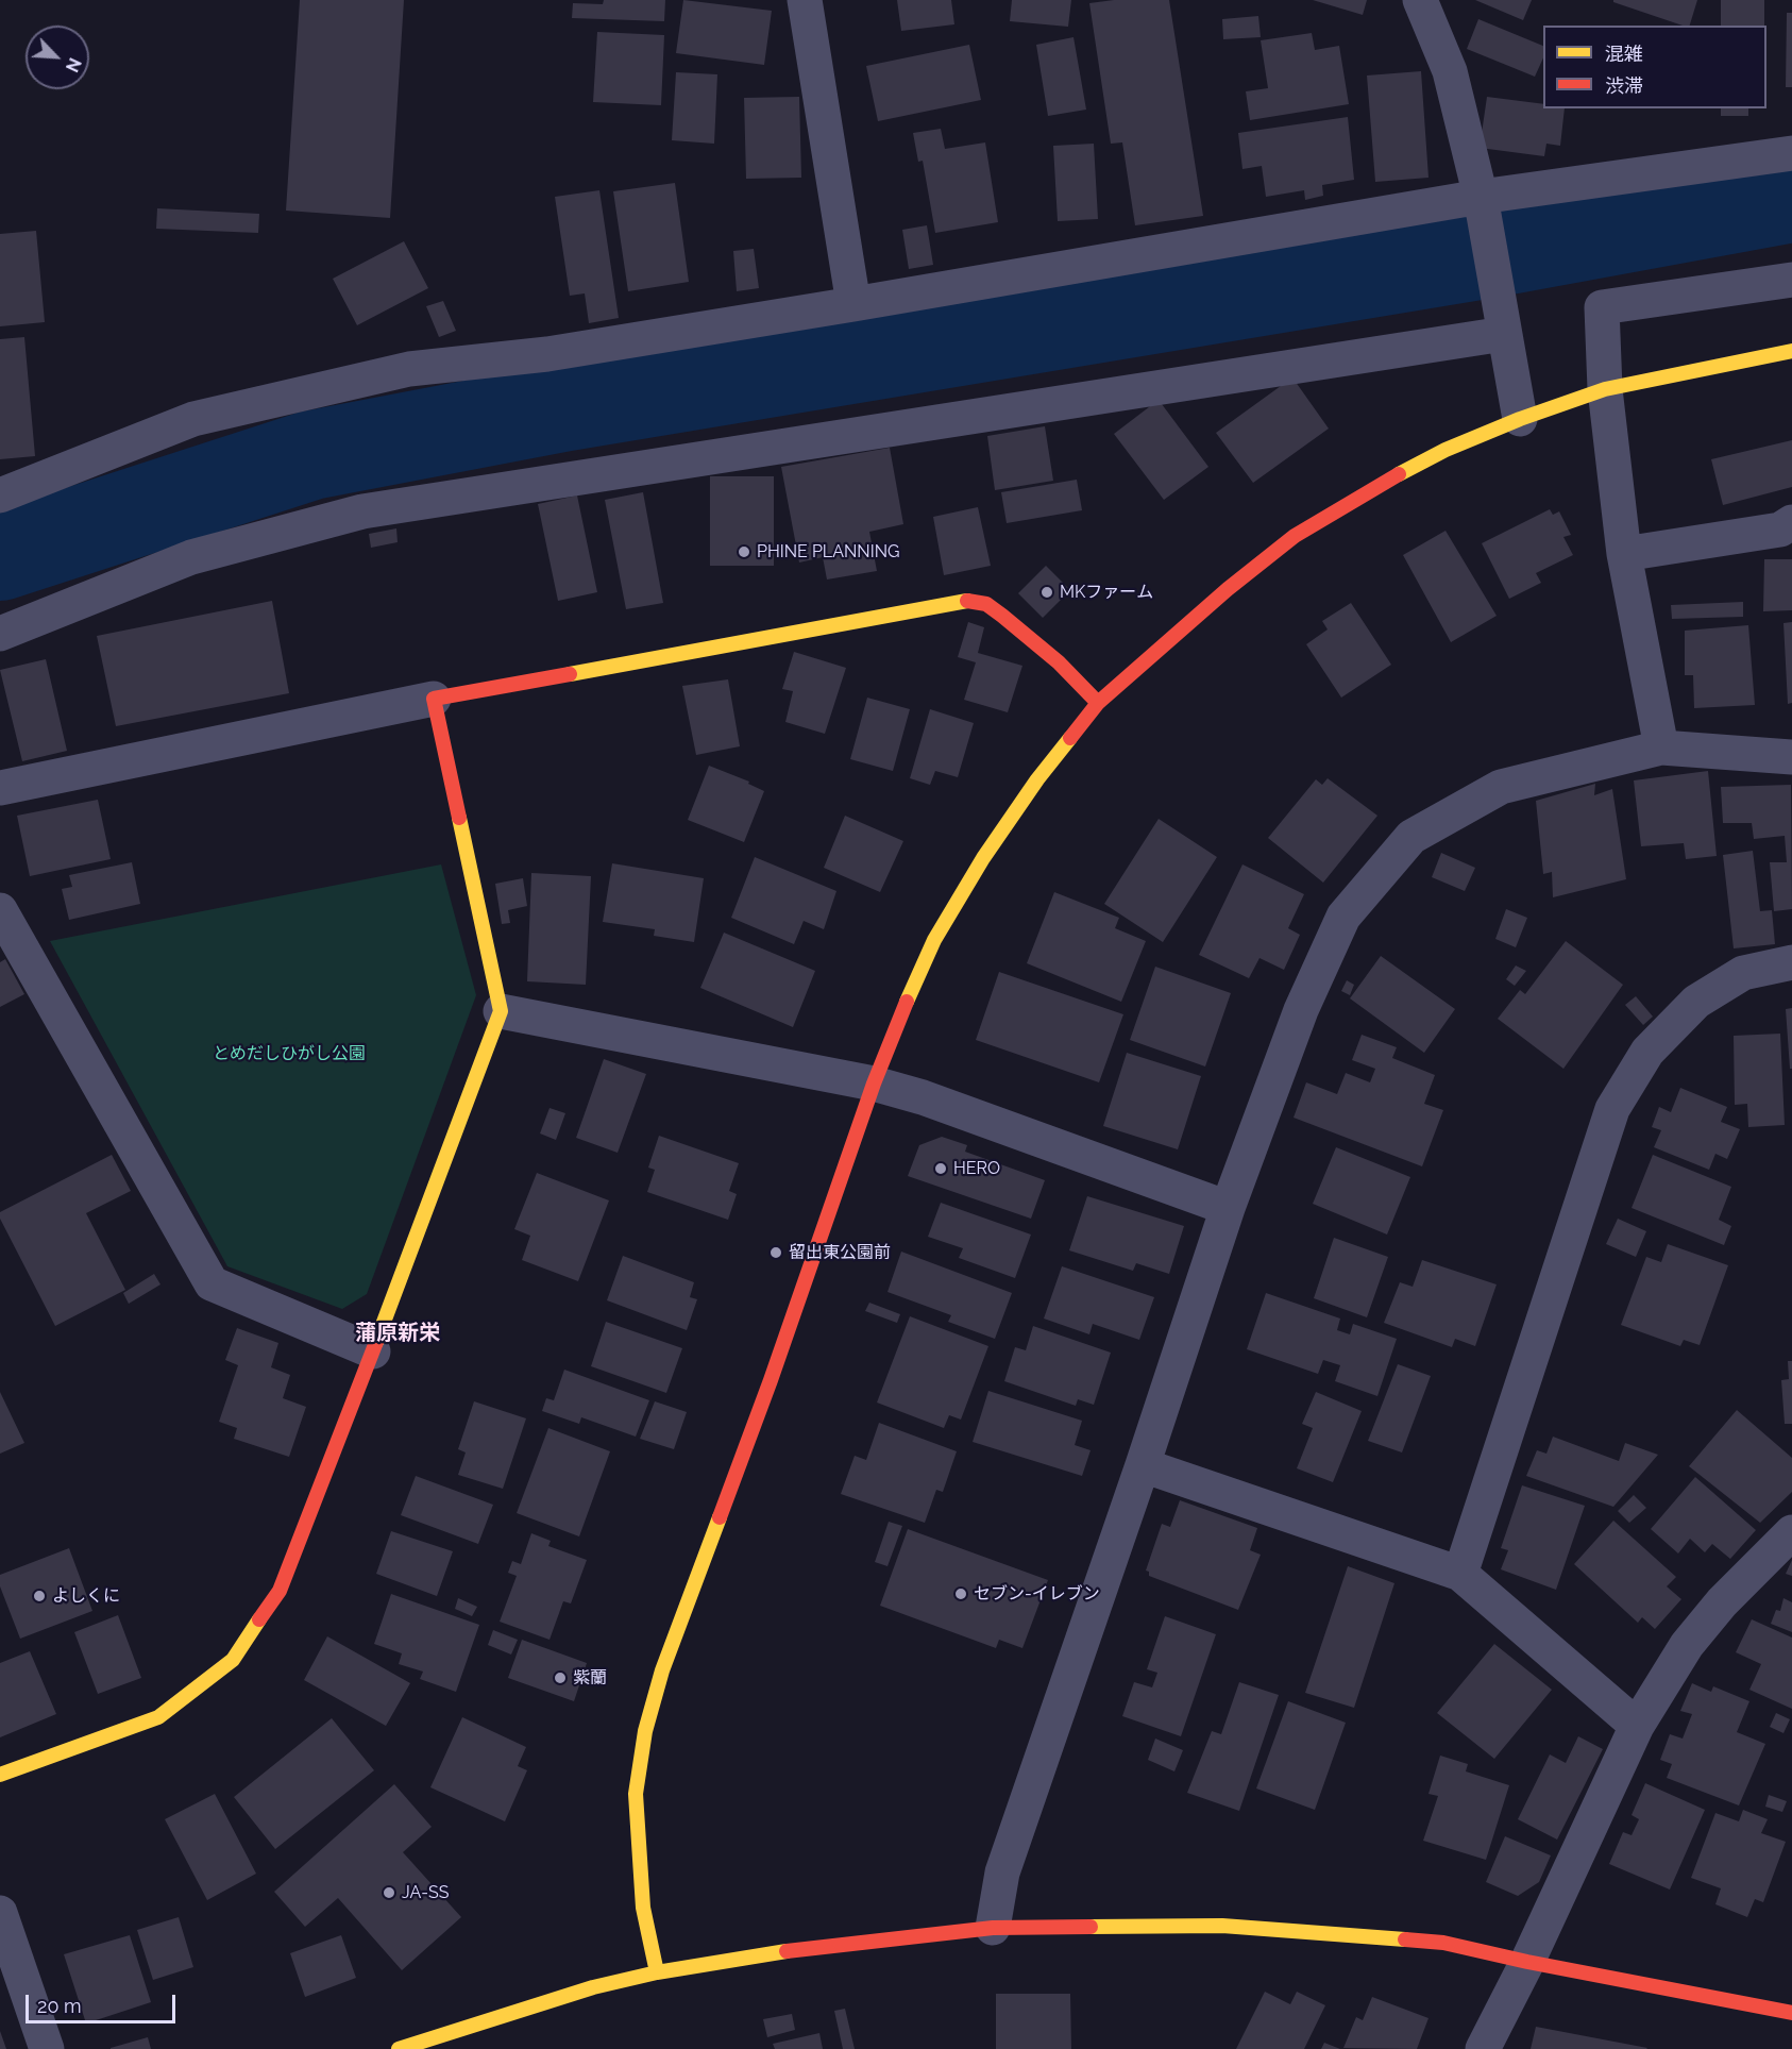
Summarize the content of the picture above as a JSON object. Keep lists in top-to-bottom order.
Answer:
{
  "districts": ["蒲原新栄"],
  "parks": ["とめだしひがし公園"],
  "places": [
    "PHINE PLANNING",
    "MKファーム",
    "HERO",
    "留出東公園前",
    "セブン-イレブン",
    "よしくに",
    "紫蘭",
    "JA-SS"
  ],
  "legend": ["混雑", "渋滞"],
  "scale_bar": "20 m",
  "north": "bottom right"
}
